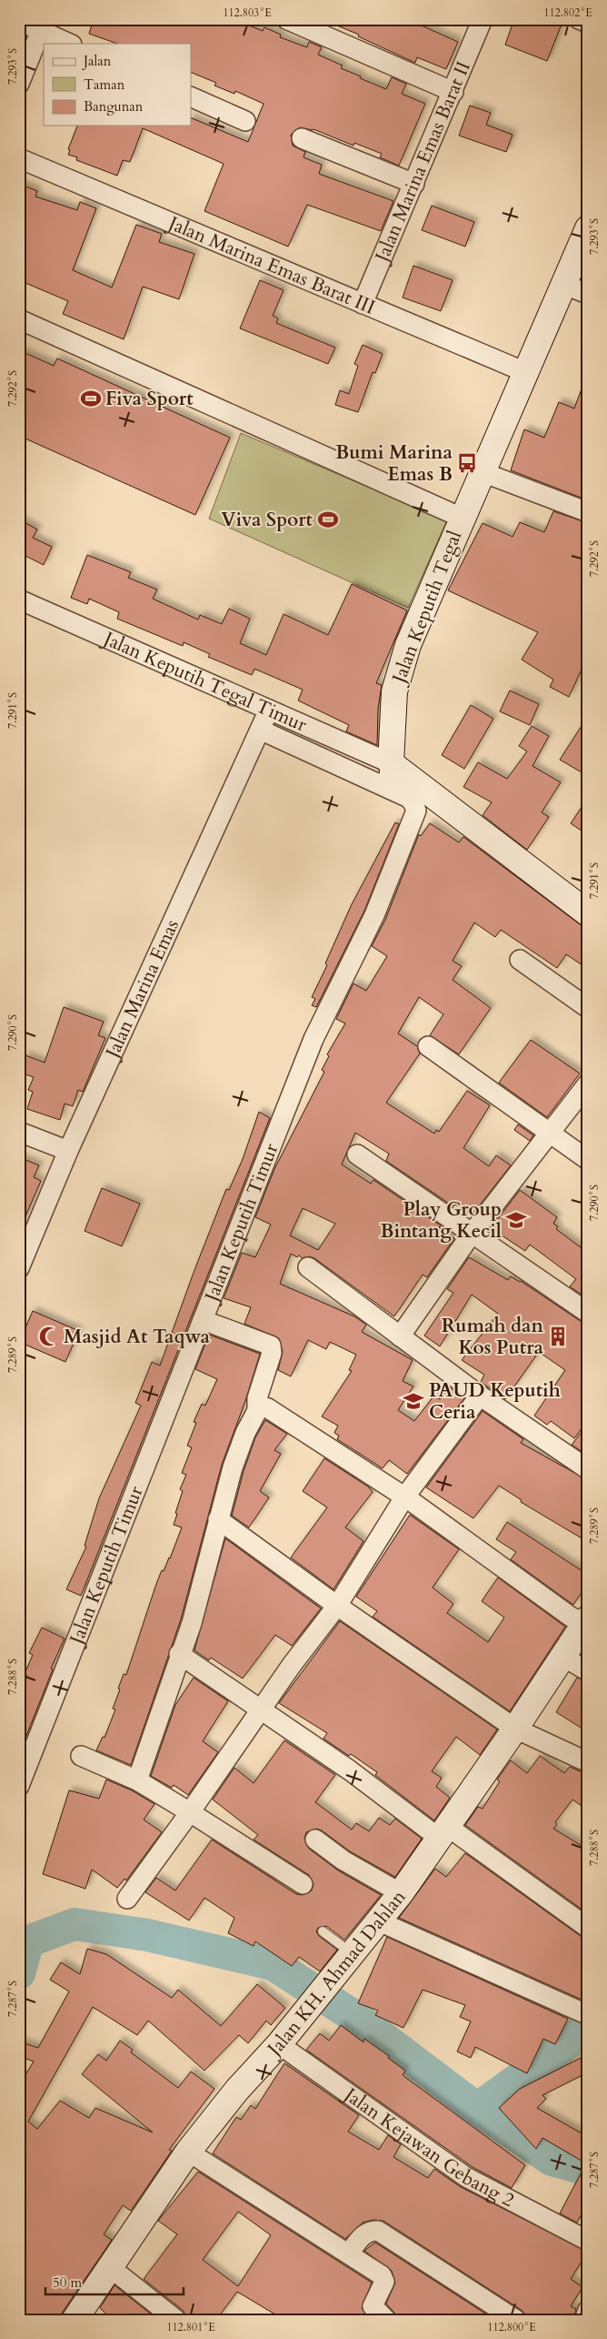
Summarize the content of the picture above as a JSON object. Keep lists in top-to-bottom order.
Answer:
{
  "streets": {
    "street": [
      "Jalan Marina Emas Barat II",
      "Jalan Marina Emas Barat III",
      "Jalan Keputih Tegal",
      "Jalan Keputih Tegal Timur",
      "Jalan Marina Emas",
      "Jalan Keputih Timur",
      "Jalan KH. Ahmad Dahlan",
      "Jalan Kejawan Gebang 2"
    ]
  },
  "crossings": [
    ["Jalan Marina Emas Barat II", "Jalan Marina Emas Barat III"],
    ["Jalan Marina Emas Barat III", "Jalan Keputih Tegal"],
    ["Jalan Keputih Tegal", "Jalan Keputih Tegal Timur"],
    ["Jalan Keputih Tegal Timur", "Jalan Marina Emas"],
    ["Jalan KH. Ahmad Dahlan", "Jalan Kejawan Gebang 2"]
  ],
  "places": {
    "sports": ["Fiva Sport", "Viva Sport"],
    "bus stop": ["Bumi Marina Emas B"],
    "school or university": ["Play Group Bintang Kecil", "PAUD Keputih Ceria"],
    "mosque": ["Masjid At Taqwa"],
    "building": ["Rumah dan Kos Putra"]
  },
  "legend": ["Jalan", "Taman", "Bangunan"],
  "scale_bar": "50 m",
  "coordinates": [
    "112.803°E",
    "112.802°E",
    "7.293°S",
    "7.292°S",
    "7.291°S",
    "7.290°S",
    "7.289°S",
    "7.288°S",
    "7.287°S",
    "112.801°E",
    "112.800°E"
  ]
}
